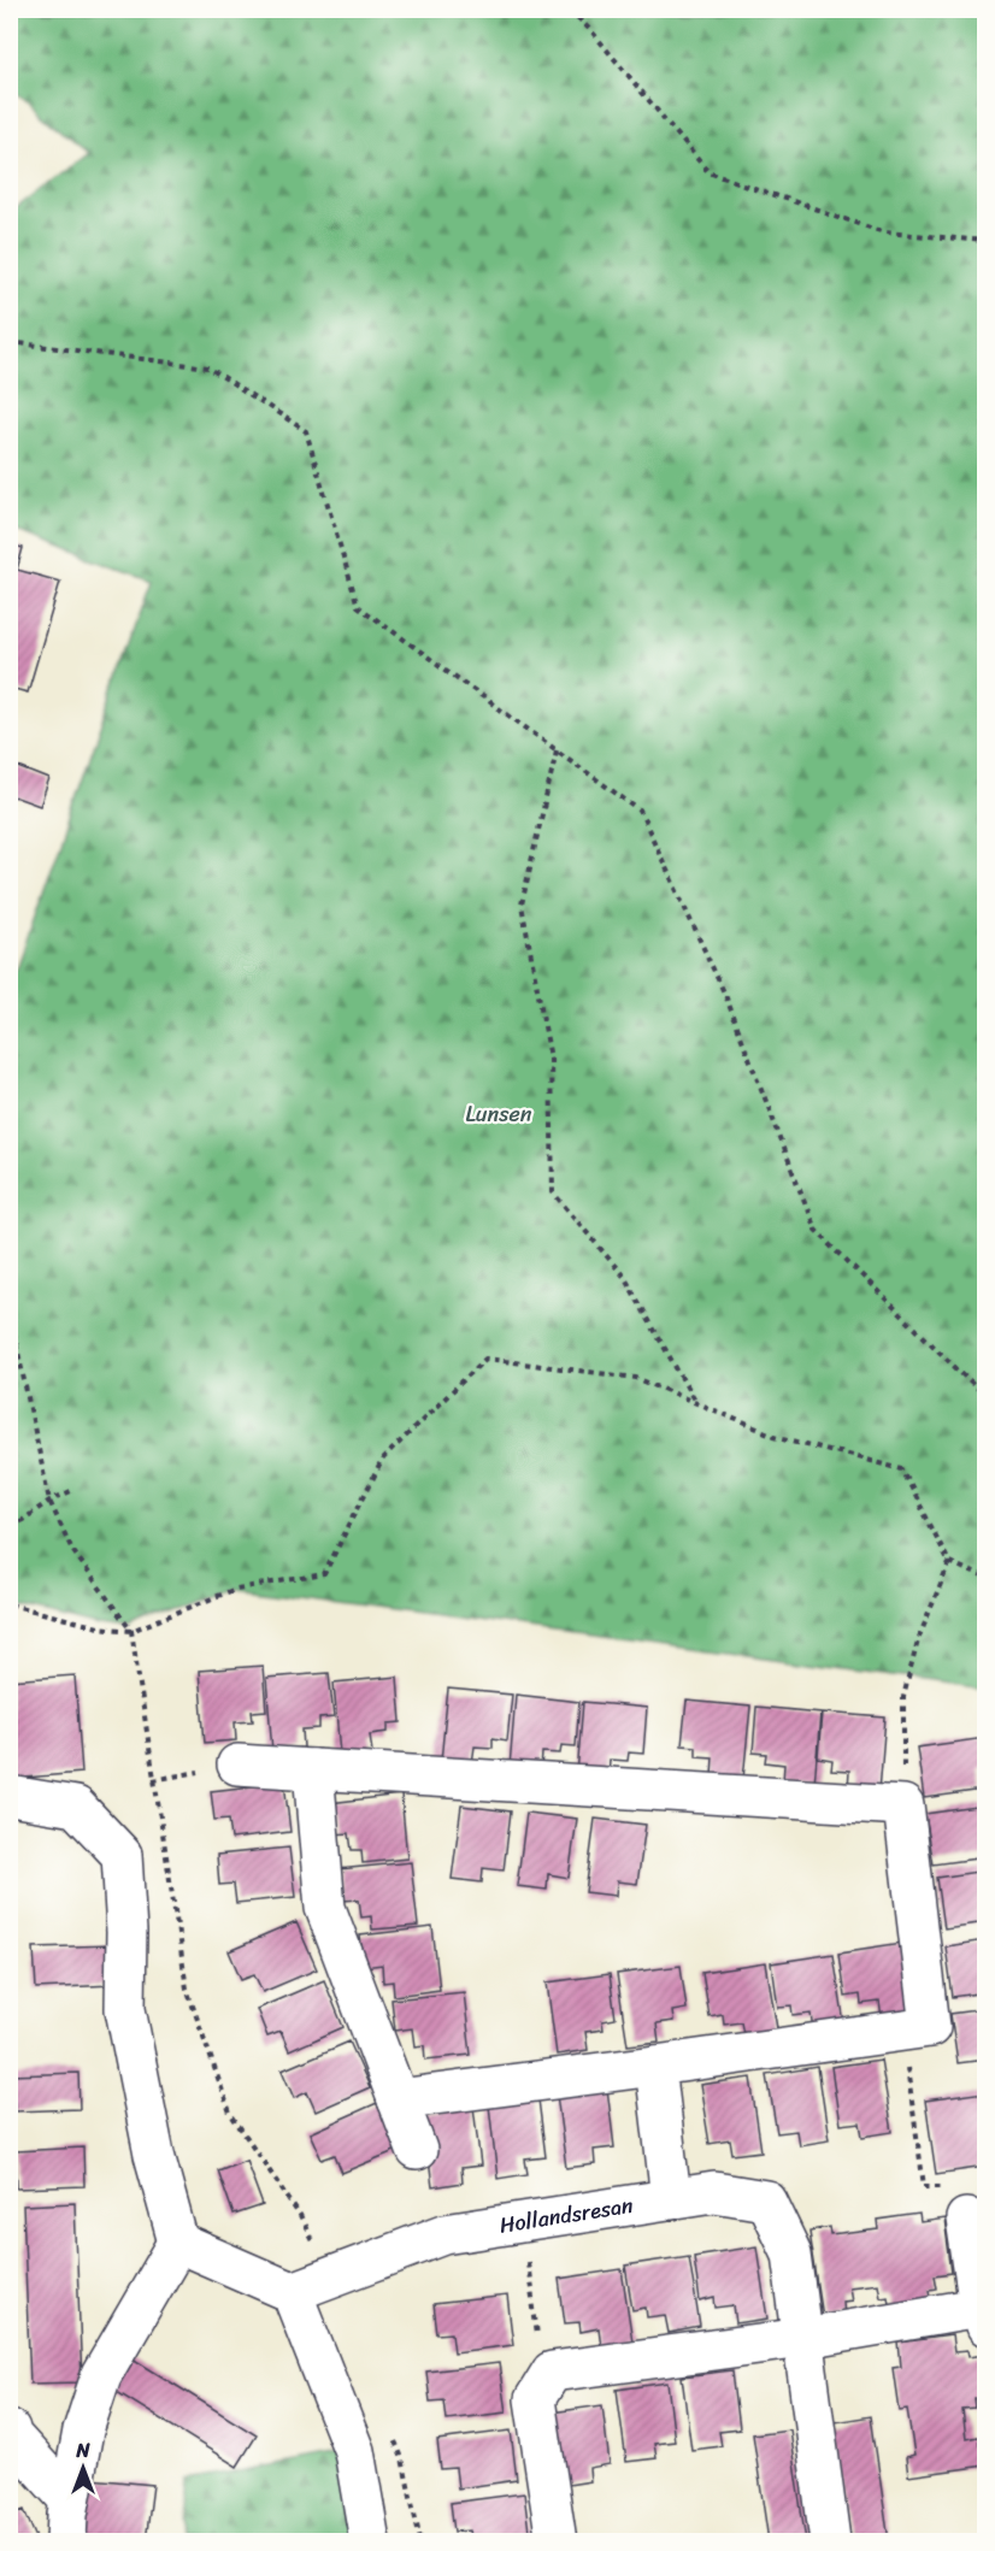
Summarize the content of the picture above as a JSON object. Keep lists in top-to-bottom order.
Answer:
{
  "streets": {
    "street": ["Hollandsresan"]
  },
  "parks": ["Lunsen"],
  "north": "top"
}
